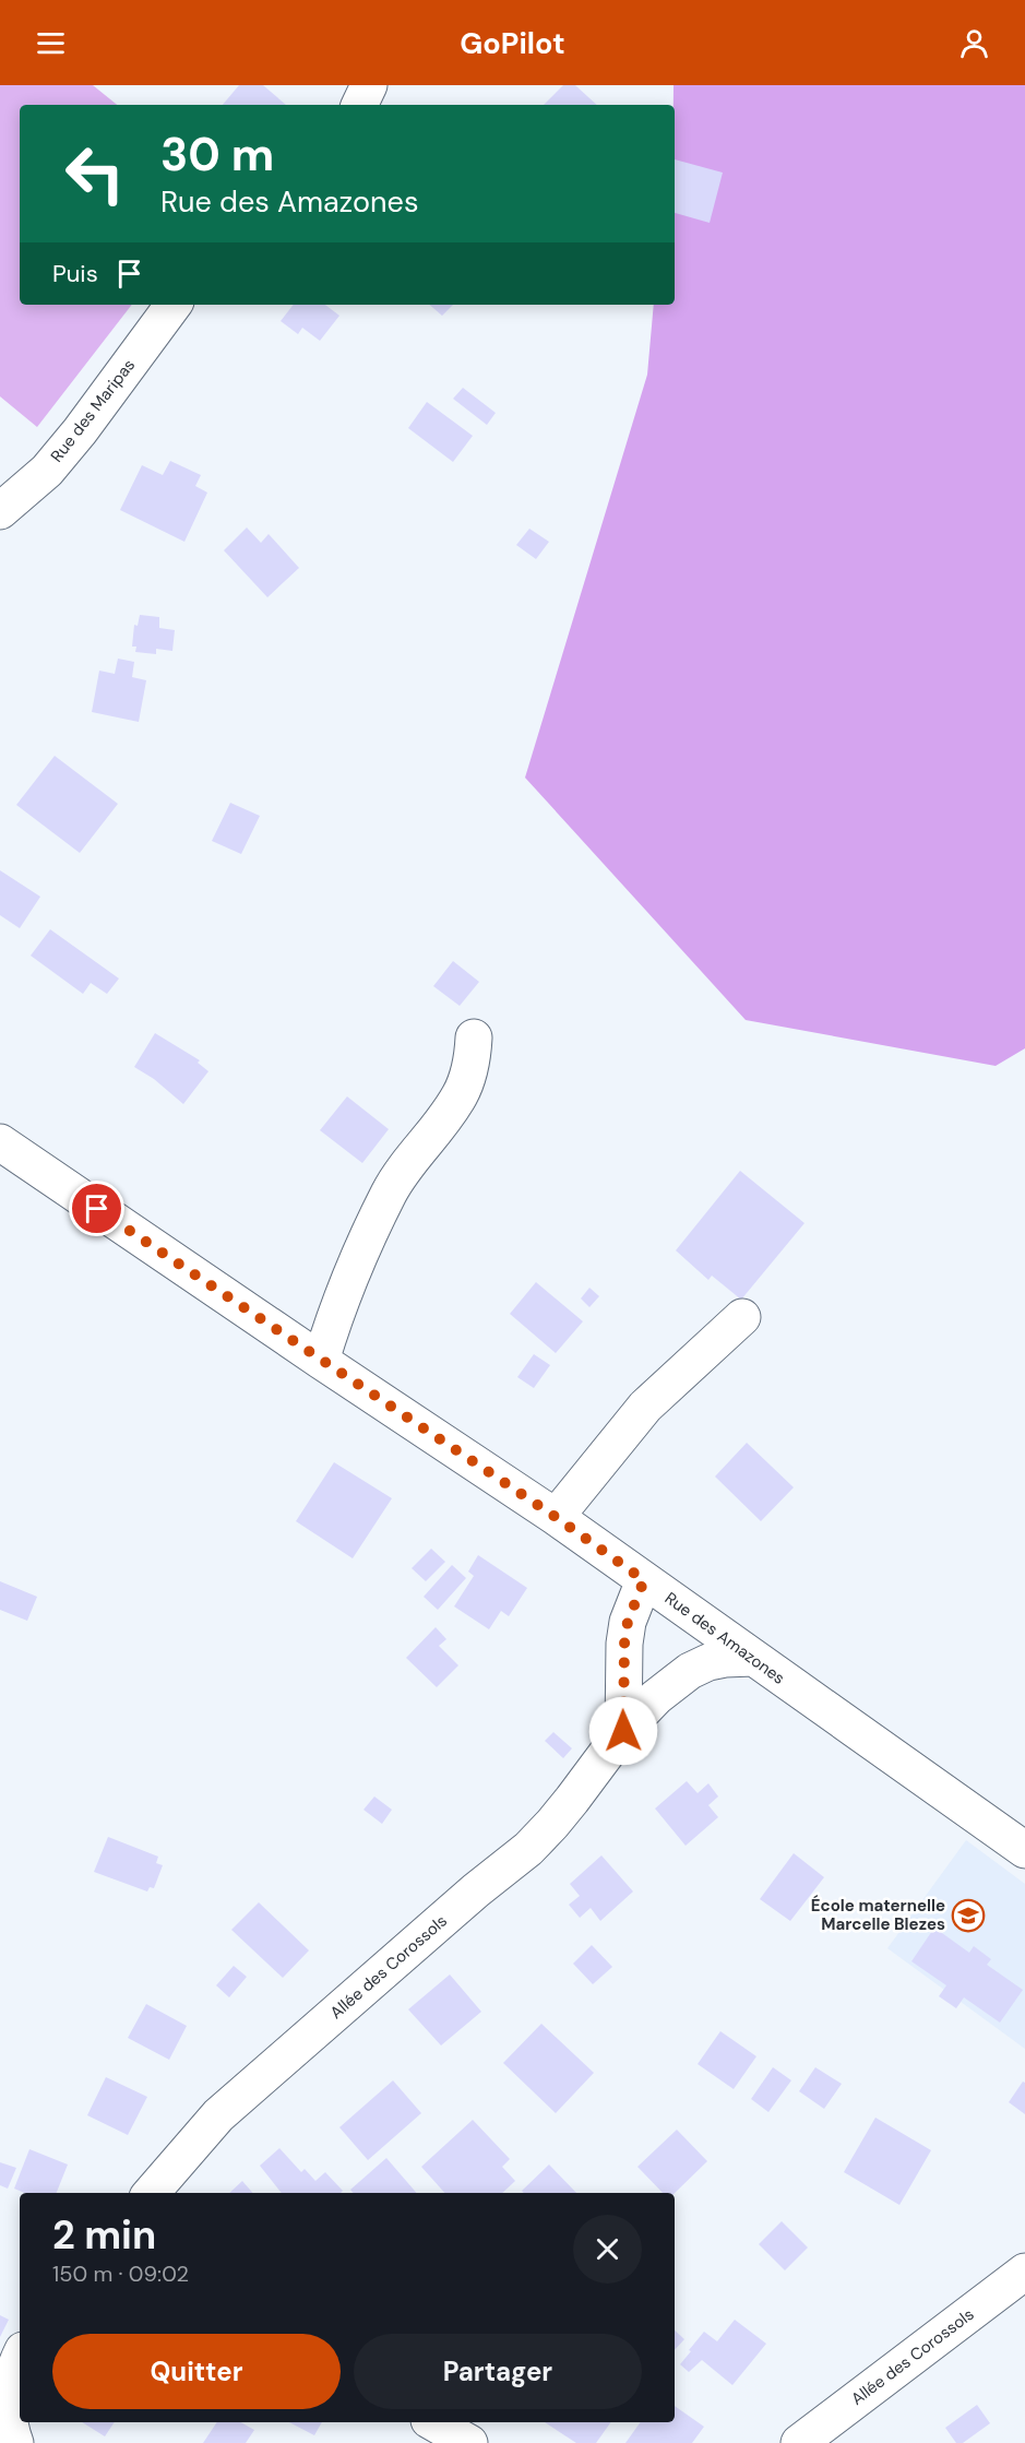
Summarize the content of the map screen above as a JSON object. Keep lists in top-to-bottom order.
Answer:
{
  "streets": {
    "street": ["Rue des Maripas", "Rue des Amazones", "Allée des Corossols"]
  },
  "crossings": [
    ["Rue des Amazones", "Allée des Corossols"]
  ],
  "places": {
    "school or university": ["École maternelle Marcelle Blezes"]
  },
  "page": {
    "header": "GoPilot",
    "turn": ["30 m", "Rue des Amazones"],
    "then": "Puis",
    "heading": ["2 min", "150 m · 09:02"],
    "buttons": ["Quitter", "Partager"]
  }
}
